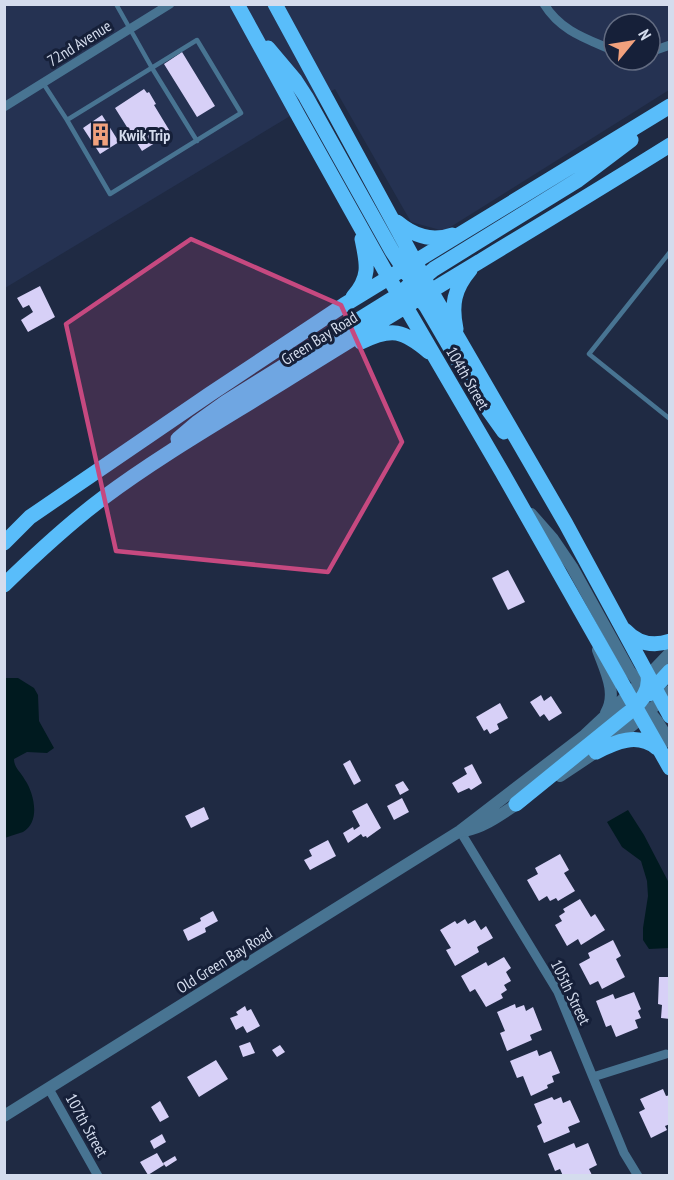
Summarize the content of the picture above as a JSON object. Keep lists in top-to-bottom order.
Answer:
{
  "streets": {
    "main road": ["Green Bay Road", "104th Street"],
    "street": [
      "72nd Avenue",
      "Old Green Bay Road",
      "105th Street",
      "107th Street"
    ]
  },
  "crossings": [
    ["Green Bay Road", "104th Street"],
    ["104th Street", "Old Green Bay Road"],
    ["Old Green Bay Road", "105th Street"],
    ["Old Green Bay Road", "107th Street"]
  ],
  "places": {
    "building": ["Kwik Trip"]
  },
  "north": "top right"
}
